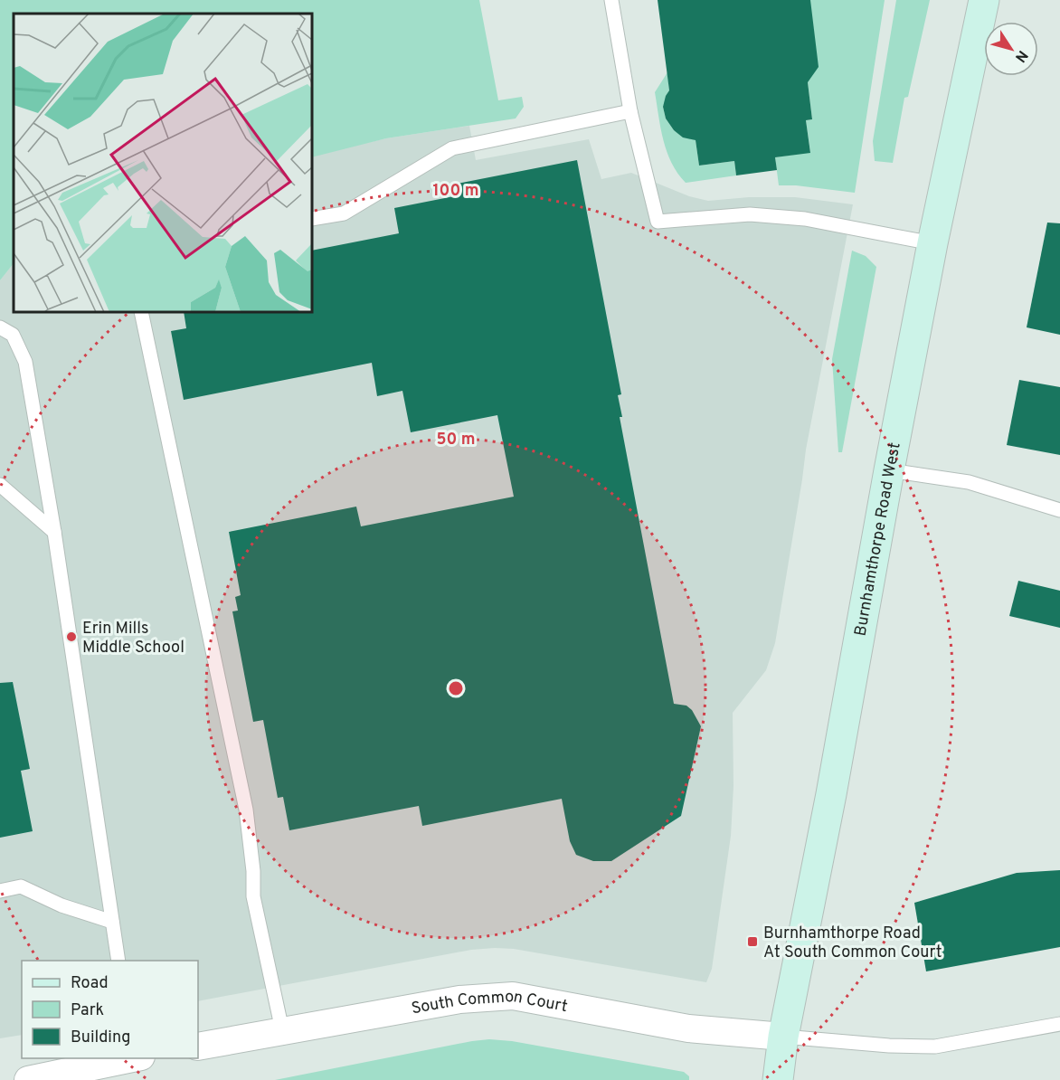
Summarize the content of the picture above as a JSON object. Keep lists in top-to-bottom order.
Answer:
{
  "streets": {
    "main road": ["Burnhamthorpe Road West"],
    "street": ["South Common Court"]
  },
  "crossings": [
    ["Burnhamthorpe Road West", "South Common Court"]
  ],
  "places": {
    "other": ["Erin Mills Middle School"],
    "transit": ["Burnhamthorpe Road At South Common Court"]
  },
  "legend": ["Road", "Park", "Building"],
  "north": "bottom right",
  "rings": ["100 m", "50 m"]
}
